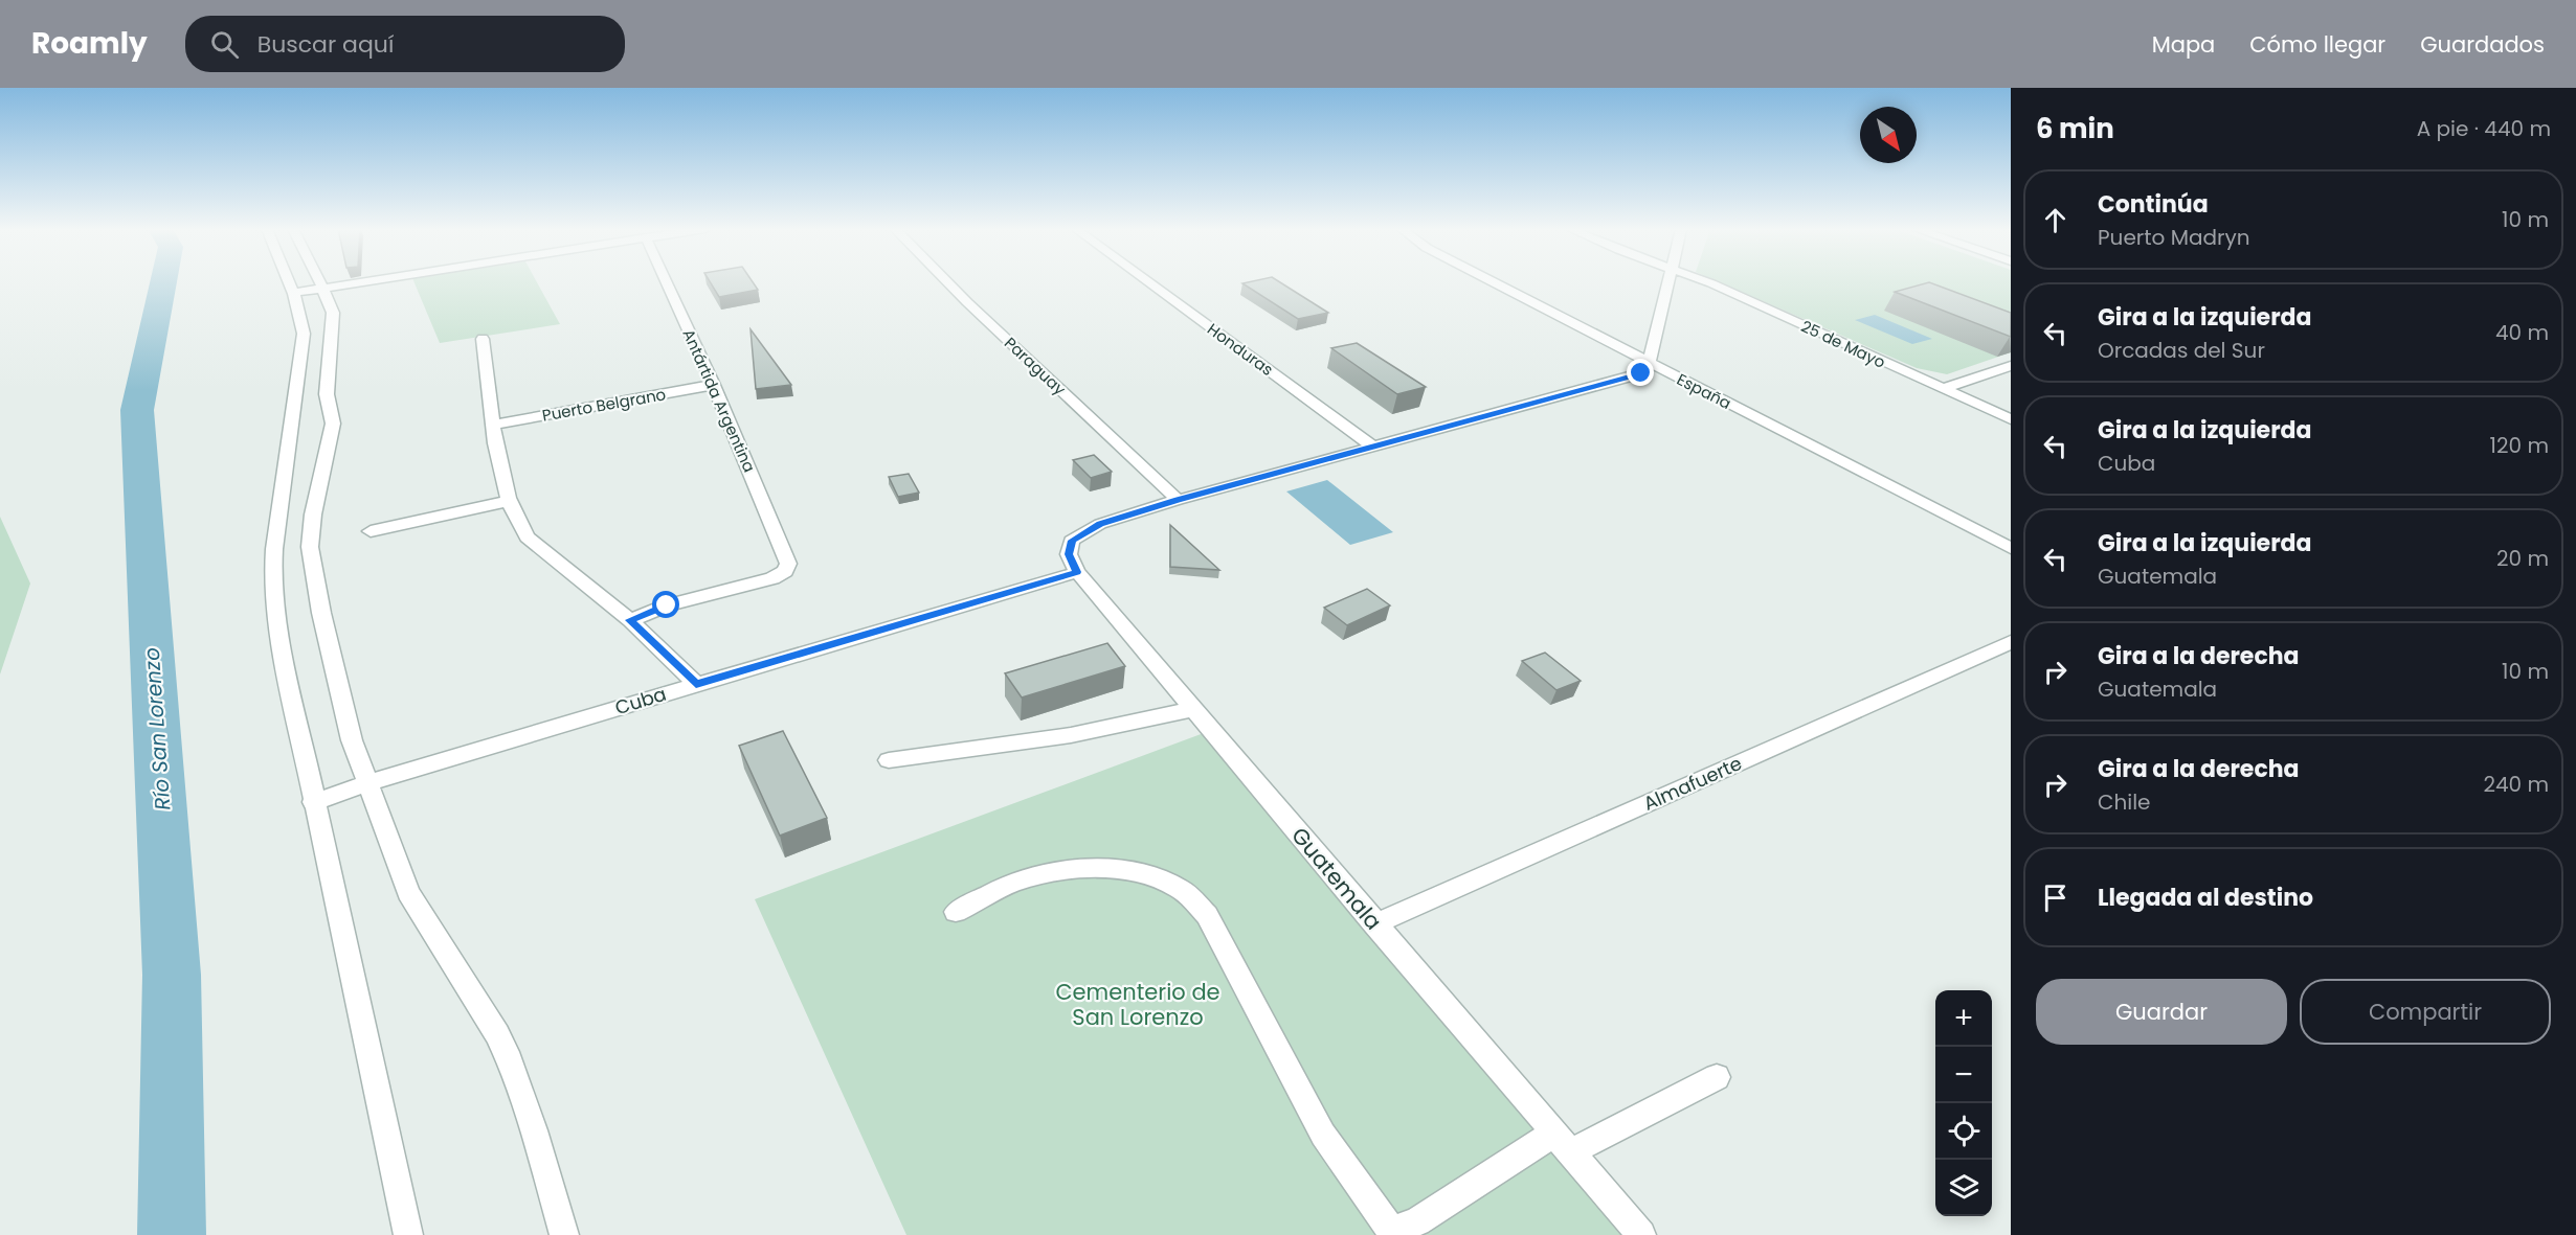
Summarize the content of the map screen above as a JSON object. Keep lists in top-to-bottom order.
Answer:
{
  "streets": {
    "street": [
      "25 de Mayo",
      "Honduras",
      "Paraguay",
      "España",
      "Antártida Argentina",
      "Puerto Belgrano",
      "Cuba",
      "Almafuerte",
      "Guatemala"
    ]
  },
  "crossings": [
    ["Honduras", "Guatemala"],
    ["Paraguay", "Guatemala"],
    ["España", "Guatemala"],
    ["Antártida Argentina", "Puerto Belgrano"],
    ["Cuba", "Guatemala"],
    ["Almafuerte", "Guatemala"]
  ],
  "water": ["Río San Lorenzo"],
  "parks": ["Cementerio de San Lorenzo"],
  "north": "bottom right",
  "page": {
    "header": "Roamly",
    "search": "Buscar aquí",
    "nav": ["Mapa", "Cómo llegar", "Guardados"],
    "heading": ["6 min", "A pie · 440 m"],
    "list": [
      ["Continúa", "Puerto Madryn", "10 m"],
      ["Gira a la izquierda", "Orcadas del Sur", "40 m"],
      ["Gira a la izquierda", "Cuba", "120 m"],
      ["Gira a la izquierda", "Guatemala", "20 m"],
      ["Gira a la derecha", "Guatemala", "10 m"],
      ["Gira a la derecha", "Chile", "240 m"],
      "Llegada al destino"
    ],
    "buttons": ["Guardar", "Compartir"],
    "map_buttons": ["+", "−"]
  }
}
